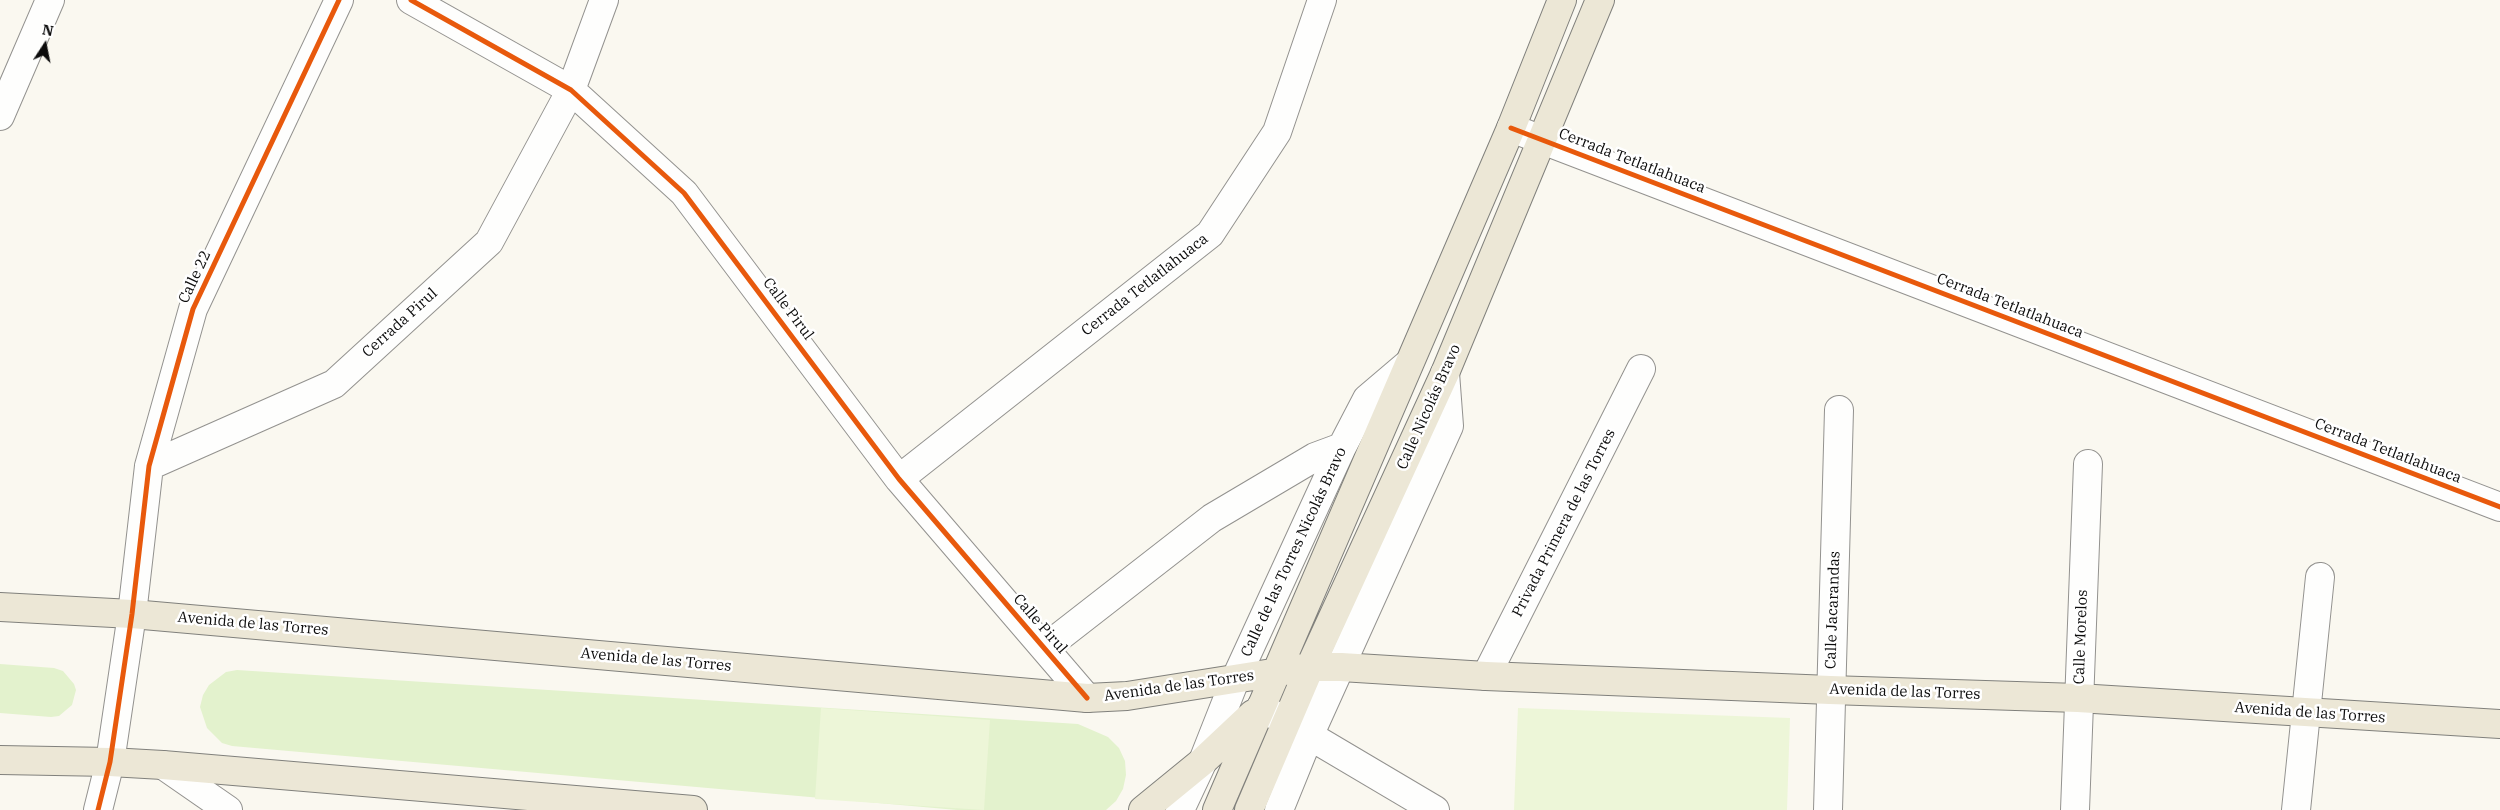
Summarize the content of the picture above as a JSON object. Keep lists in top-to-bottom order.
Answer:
{
  "streets": {
    "main road": ["Calle Nicolás Bravo", "Avenida de las Torres"],
    "street": [
      "Cerrada Tetlatlahuaca",
      "Calle 22",
      "Calle Pirul",
      "Cerrada Pirul",
      "Privada Primera de las Torres",
      "Calle de las Torres Nicolás Bravo",
      "Calle Jacarandas",
      "Calle Morelos"
    ]
  },
  "crossings": [
    ["Cerrada Tetlatlahuaca", "Calle Pirul"],
    ["Cerrada Tetlatlahuaca", "Calle Nicolás Bravo"],
    ["Calle 22", "Cerrada Pirul"],
    ["Calle 22", "Avenida de las Torres"],
    ["Calle Pirul", "Cerrada Pirul"],
    ["Calle Pirul", "Avenida de las Torres"],
    ["Calle Nicolás Bravo", "Avenida de las Torres"],
    ["Privada Primera de las Torres", "Avenida de las Torres"],
    ["Calle de las Torres Nicolás Bravo", "Avenida de las Torres"],
    ["Calle Jacarandas", "Avenida de las Torres"],
    ["Avenida de las Torres", "Calle Morelos"]
  ],
  "north": "top"
}
